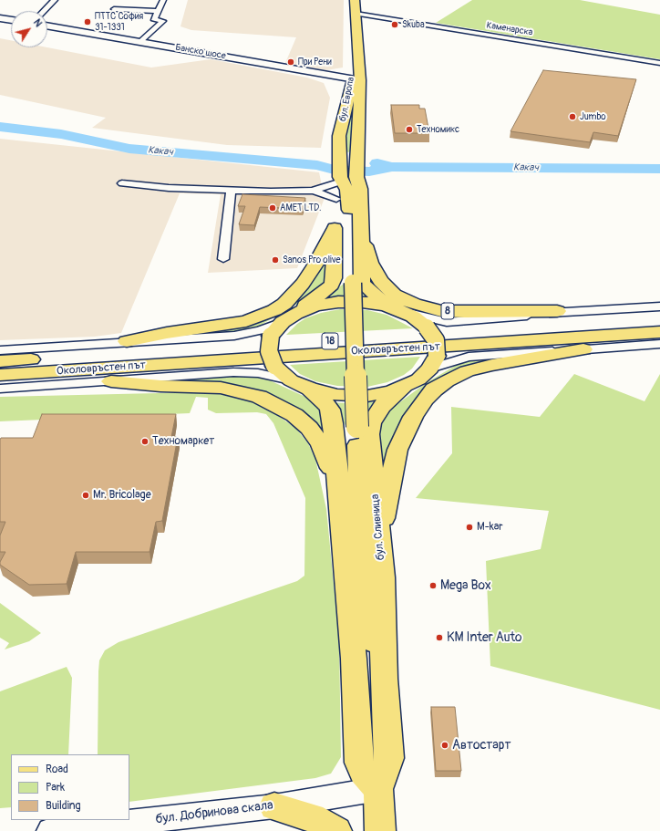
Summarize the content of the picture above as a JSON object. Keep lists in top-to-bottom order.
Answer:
{
  "streets": {
    "main road": [
      "бул. Европа",
      "8",
      "18",
      "Околовръстен път",
      "бул. Сливница"
    ],
    "street": ["Каменарска", "Банско шосе", "бул. Добринова скала"]
  },
  "crossings": [
    ["Каменарска", "бул. Европа"],
    ["Банско шосе", "бул. Европа"],
    ["бул. Европа", "8"],
    ["бул. Европа", "бул. Сливница"],
    ["8", "Околовръстен път"],
    ["8", "бул. Сливница"],
    ["бул. Сливница", "бул. Добринова скала"]
  ],
  "water": ["Какач"],
  "places": [
    "ПТТС София 31-1331",
    "Skuba",
    "При Рени",
    "Jumbo",
    "Техномикс",
    "AMET LTD.",
    "Sanos Pro olive",
    "Техномаркет",
    "Mr. Bricolage",
    "M-kar",
    "Mega Box",
    "KM Inter Auto",
    "Автостарт"
  ],
  "legend": ["Road", "Park", "Building"],
  "north": "top right"
}
